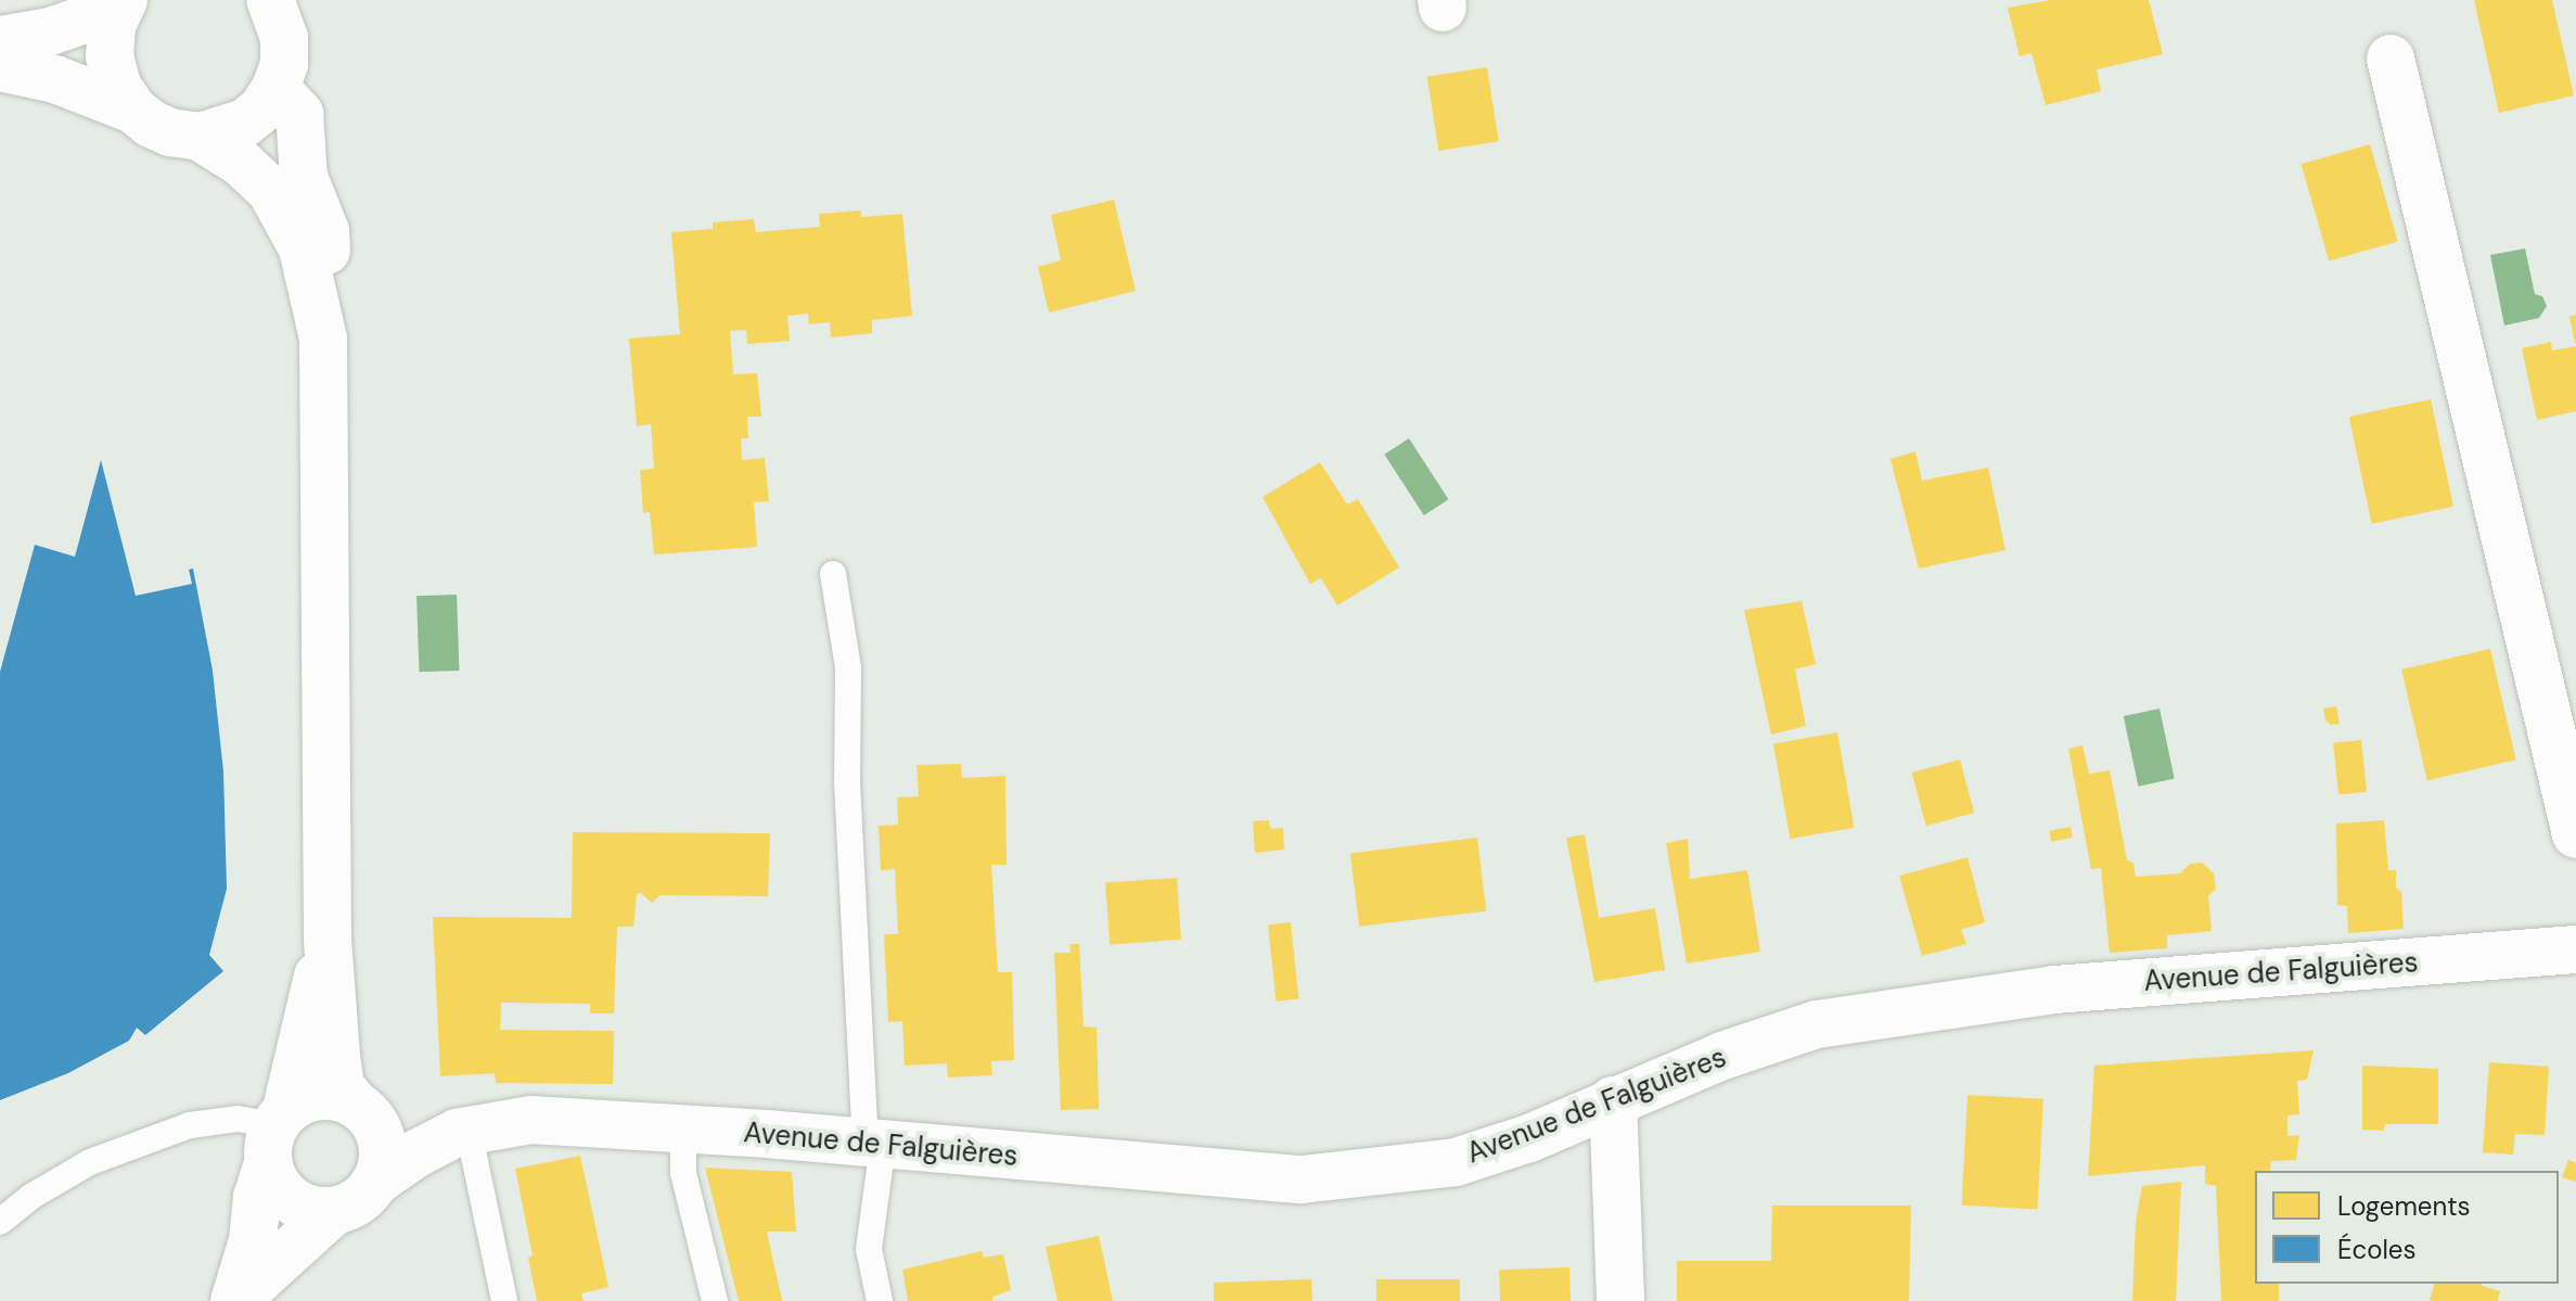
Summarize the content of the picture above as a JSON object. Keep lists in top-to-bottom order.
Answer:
{
  "streets": {
    "street": ["Avenue de Falguières"]
  },
  "legend": ["Logements", "Écoles"]
}
